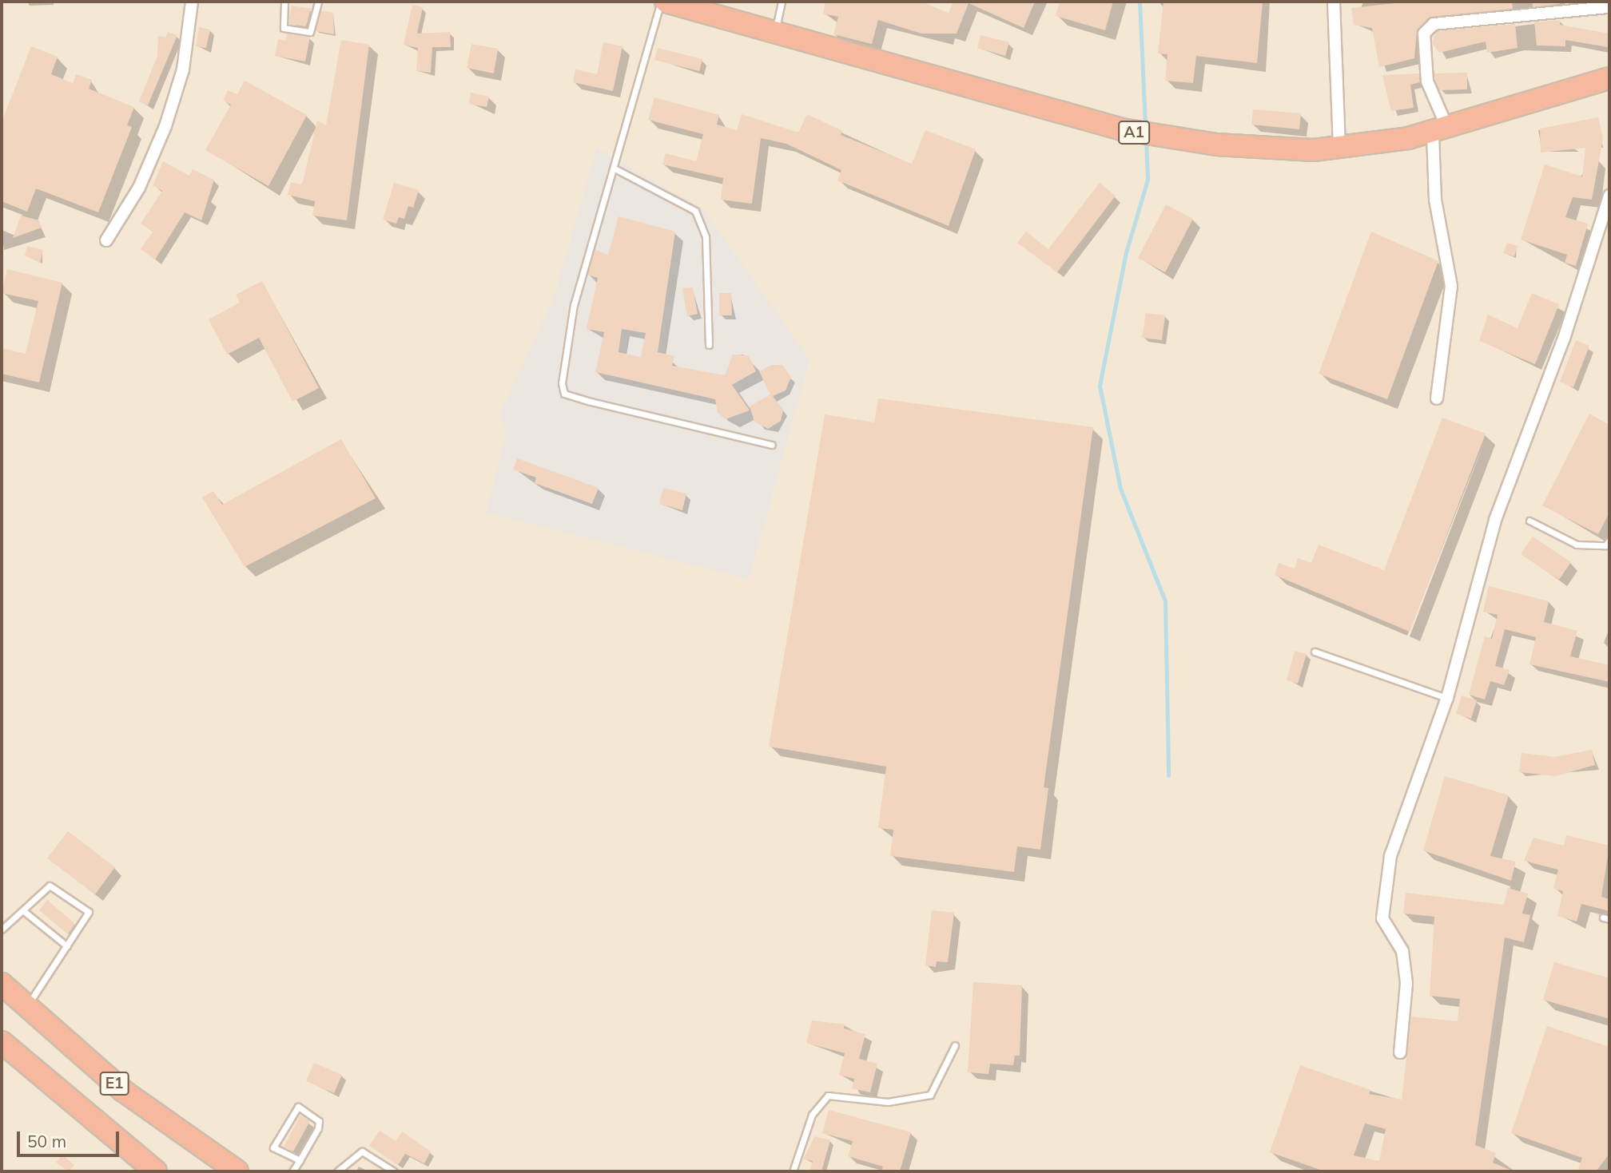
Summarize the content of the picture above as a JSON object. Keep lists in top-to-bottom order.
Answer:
{
  "streets": {
    "highway": ["A1", "E1"]
  },
  "scale_bar": "50 m"
}
